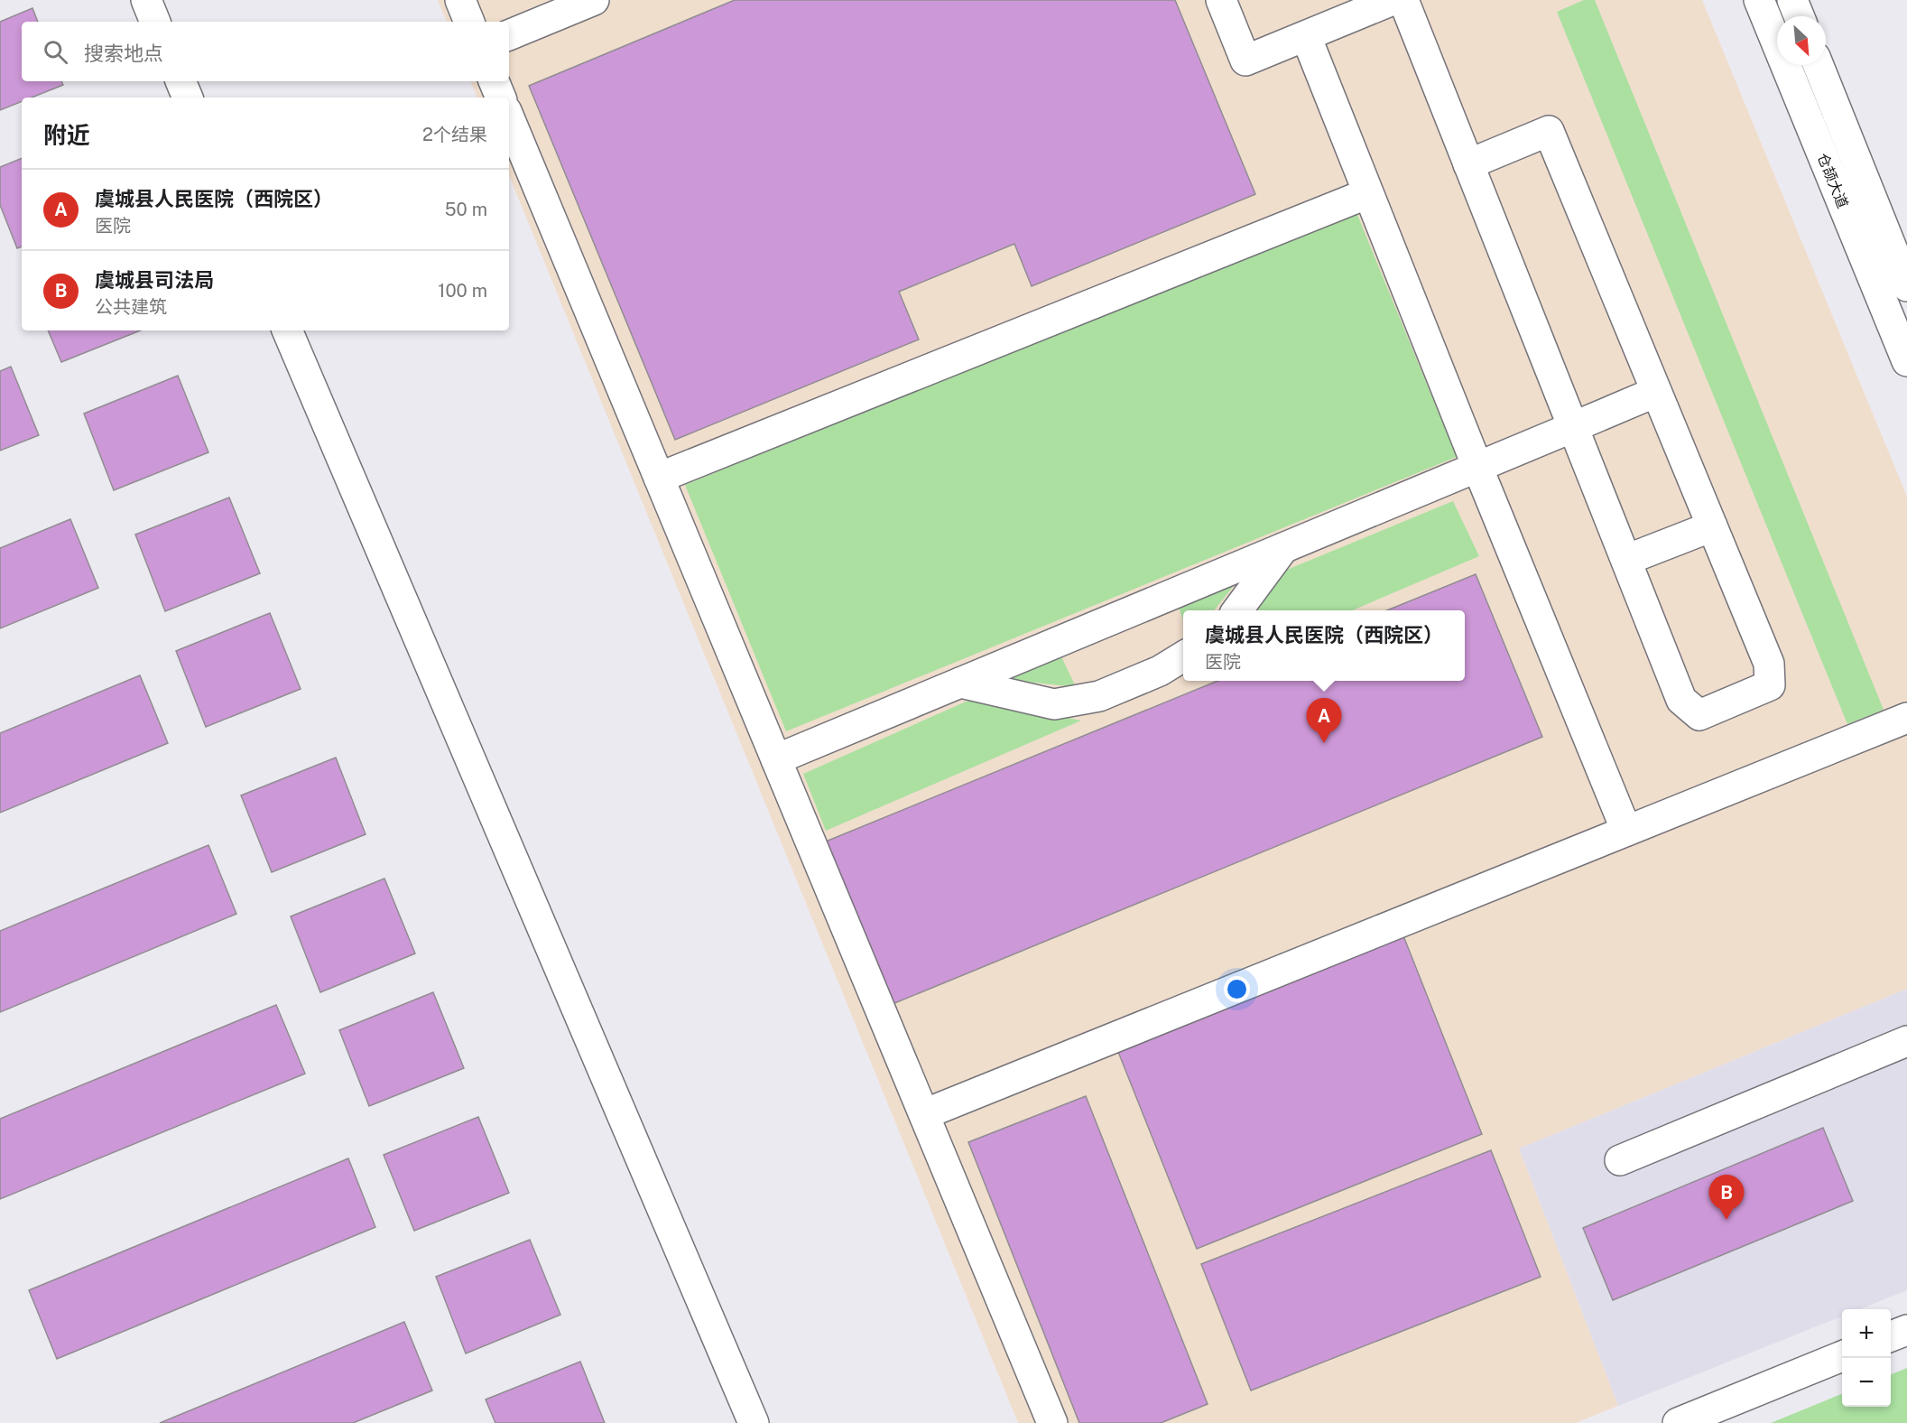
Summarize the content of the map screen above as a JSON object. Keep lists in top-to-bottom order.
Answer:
{
  "streets": {
    "street": ["仓颉大道"]
  },
  "north": "bottom right",
  "page": {
    "search": "搜索地点",
    "heading": ["附近", "2个结果"],
    "list": [
      {
        "mark": "A",
        "name": "虞城县人民医院（西院区）",
        "note": "医院",
        "value": "50 m"
      },
      {
        "mark": "B",
        "name": "虞城县司法局",
        "note": "公共建筑",
        "value": "100 m"
      }
    ],
    "popup": ["虞城县人民医院（西院区）", "医院"],
    "pins": ["A", "B"],
    "map_buttons": ["+", "−"]
  }
}
